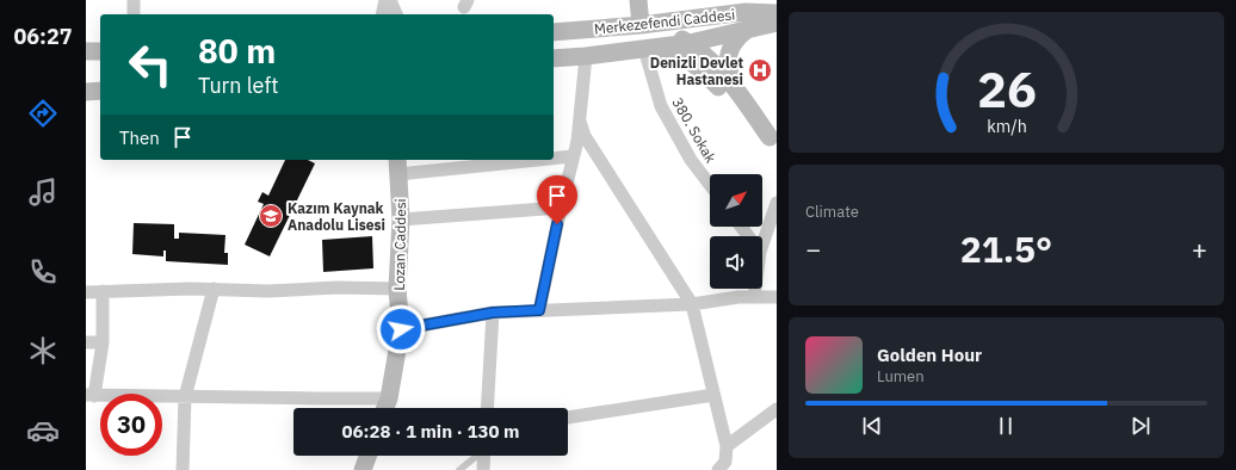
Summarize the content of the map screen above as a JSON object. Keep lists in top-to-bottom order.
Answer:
{
  "streets": {
    "main road": ["Merkezefendi Caddesi", "Lozan Caddesi"],
    "street": ["380. Sokak"]
  },
  "crossings": [
    ["Merkezefendi Caddesi", "380. Sokak"]
  ],
  "places": {
    "hospital": ["Denizli Devlet Hastanesi"],
    "school or university": ["Kazım Kaynak Anadolu Lisesi"]
  },
  "north": "top right",
  "page": {
    "tabs": "06:27",
    "turn": ["80 m", "Turn left"],
    "then": "Then",
    "tile": "Climate",
    "heat": ["−", "21.5°", "+"],
    "song": ["Golden Hour", "Lumen"],
    "limit": "30",
    "trip": "06:28 · 1 min · 130 m",
    "gauge": ["26", "km/h"]
  }
}
